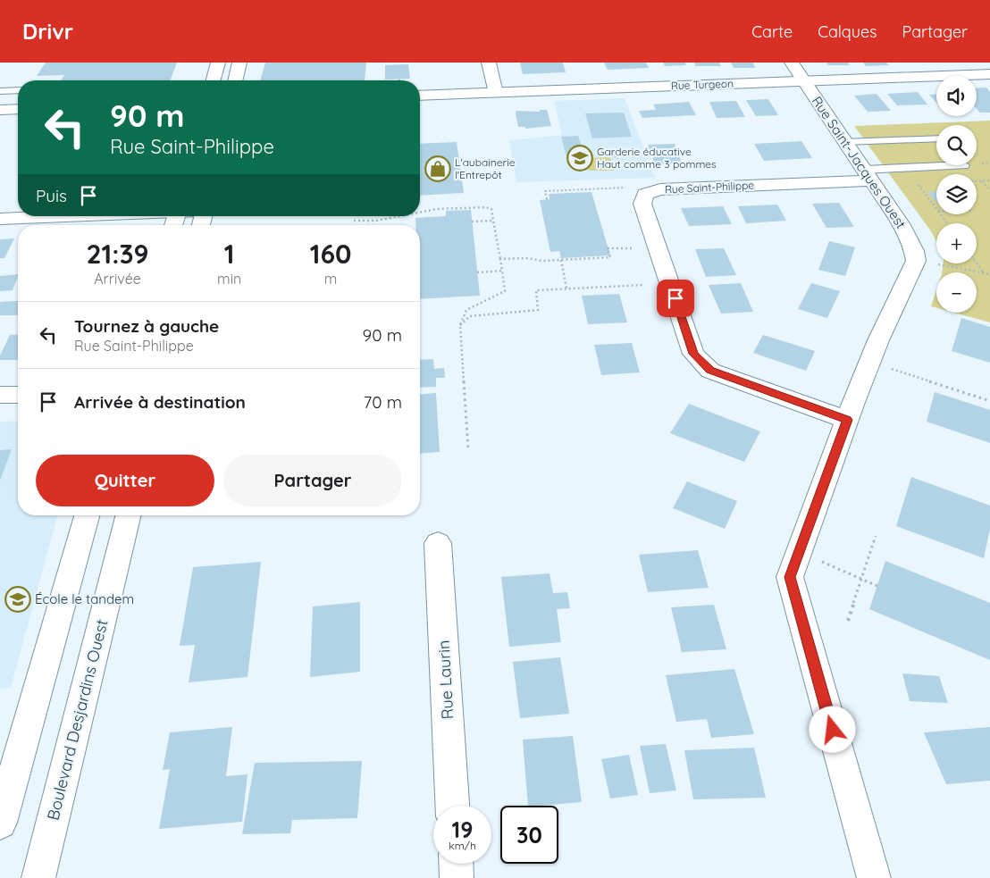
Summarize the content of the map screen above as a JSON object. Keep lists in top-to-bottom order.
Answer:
{
  "streets": {
    "street": [
      "Rue Turgeon",
      "Rue Saint-Jacques Ouest",
      "Rue Saint-Philippe",
      "Rue Laurin",
      "Boulevard Desjardins Ouest"
    ]
  },
  "crossings": [
    ["Rue Turgeon", "Rue Saint-Jacques Ouest"],
    ["Rue Saint-Jacques Ouest", "Rue Saint-Philippe"]
  ],
  "places": {
    "school or university": ["Garderie éducative Haut comme 3 pommes", "École le tandem"],
    "shop": ["L'aubainerie l'Entrepôt"]
  },
  "page": {
    "header": "Drivr",
    "nav": ["Carte", "Calques", "Partager"],
    "map_buttons": ["+", "−"],
    "turn": ["90 m", "Rue Saint-Philippe"],
    "then": "Puis",
    "eta": [
      "21:39",
      "Arrivée",
      "1",
      "min",
      "160",
      "m"
    ],
    "list": [
      {
        "name": "Tournez à gauche",
        "note": "Rue Saint-Philippe",
        "value": "90 m"
      },
      {
        "name": "Arrivée à destination",
        "value": "70 m"
      }
    ],
    "buttons": ["Quitter", "Partager"],
    "speed": "19 km/h",
    "limit": "30"
  }
}
